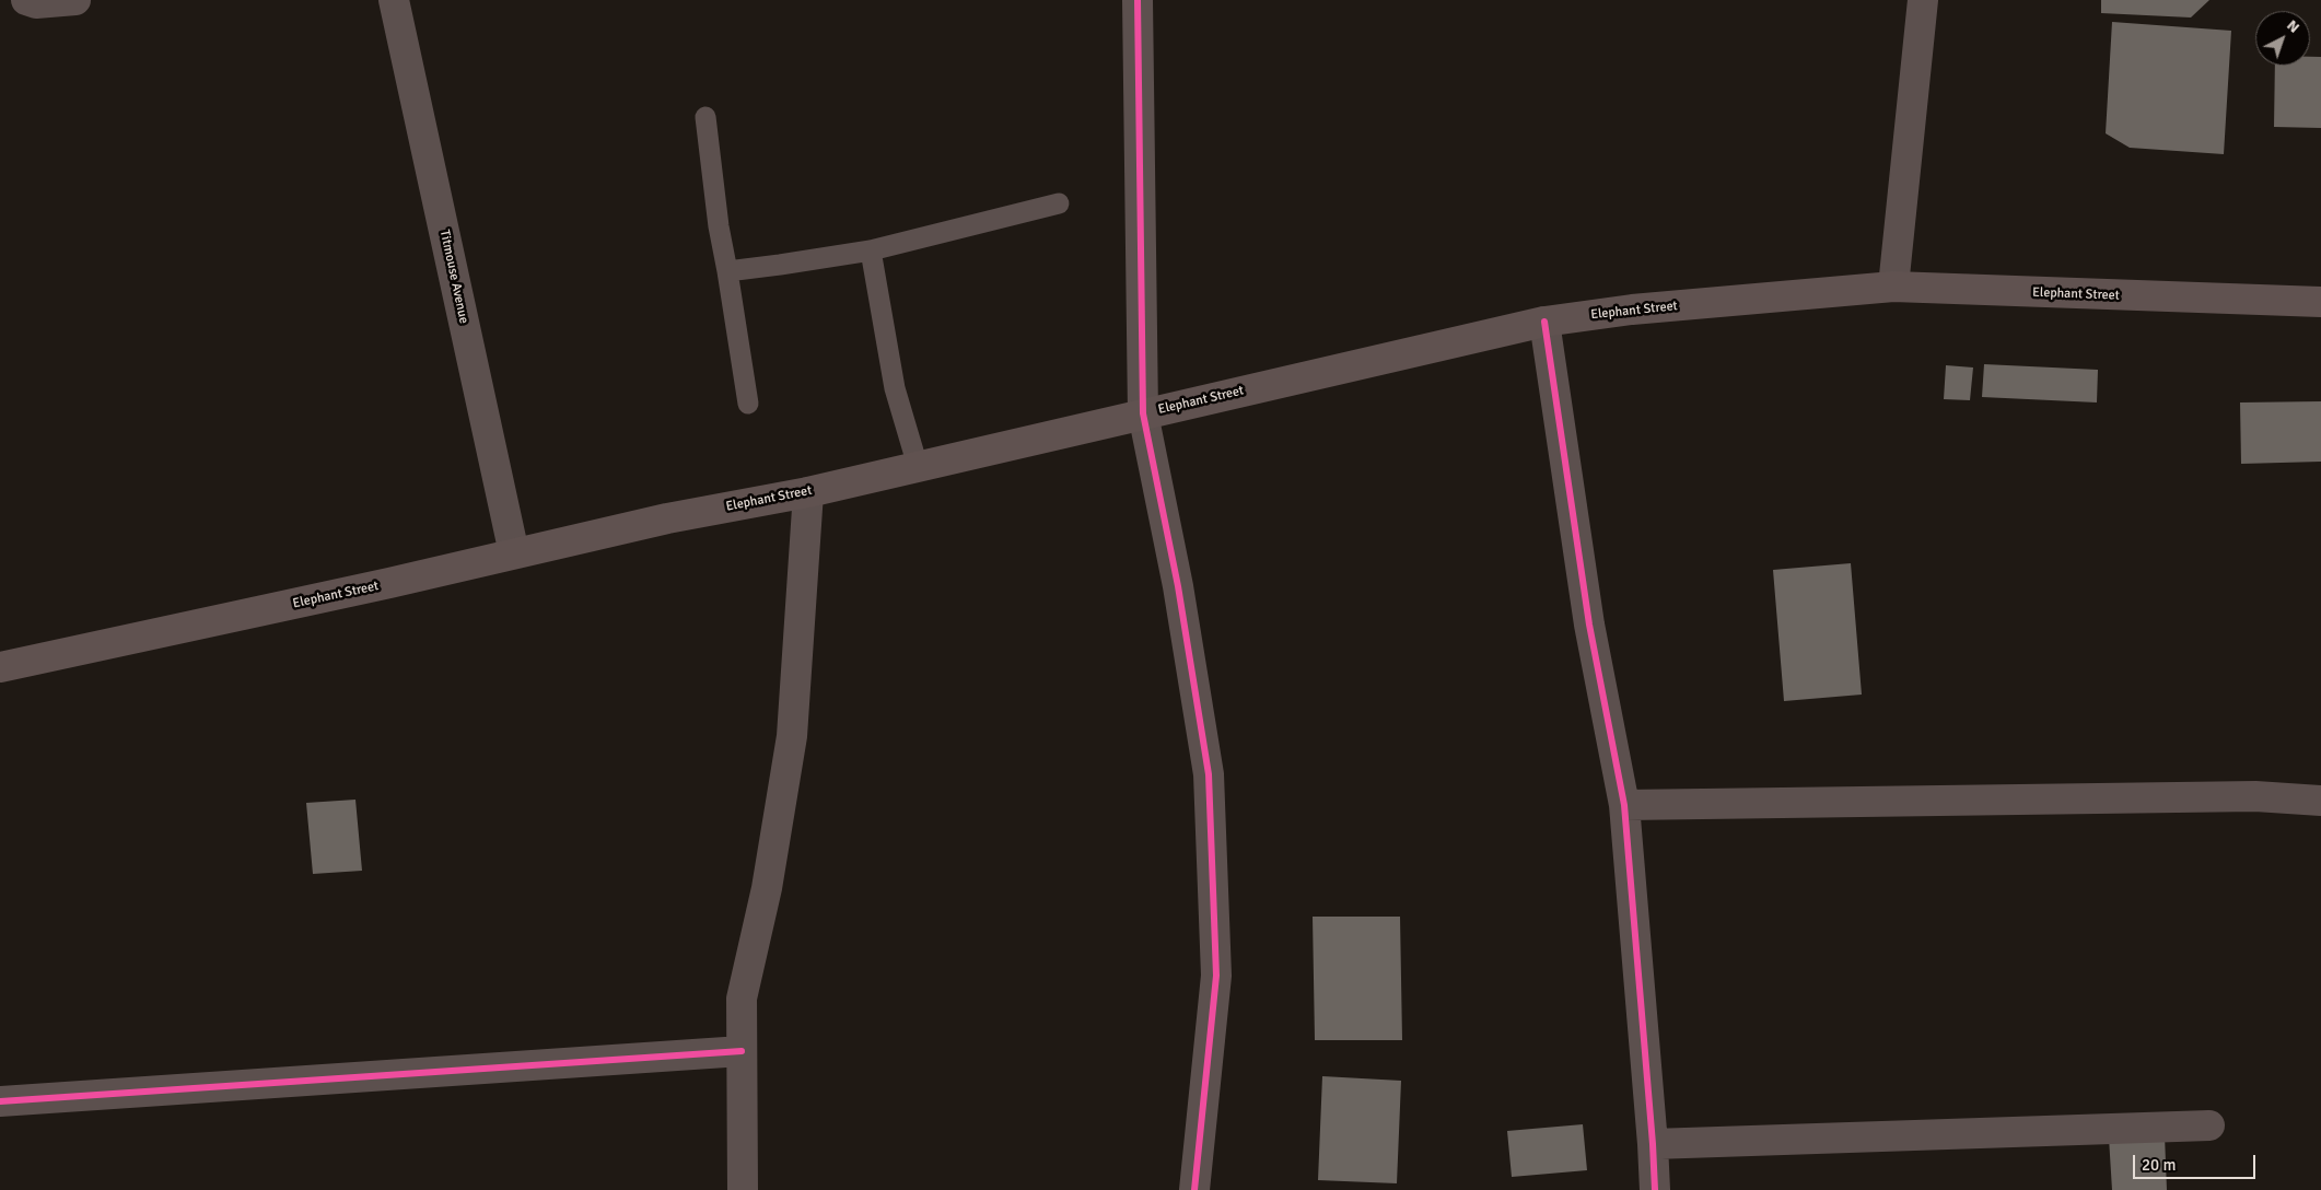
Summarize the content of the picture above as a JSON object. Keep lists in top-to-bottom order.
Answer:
{
  "streets": {
    "main road": ["Elephant Street"],
    "street": ["Titmouse Avenue"]
  },
  "crossings": [
    ["Titmouse Avenue", "Elephant Street"]
  ],
  "scale_bar": "20 m",
  "north": "top right"
}
